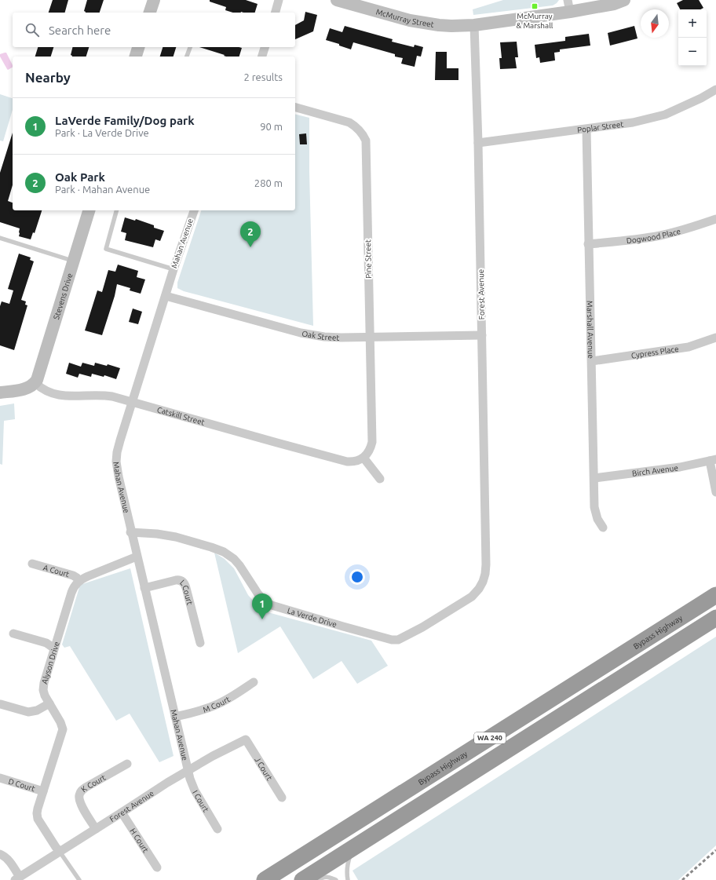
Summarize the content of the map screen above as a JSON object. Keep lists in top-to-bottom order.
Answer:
{
  "streets": {
    "highway": ["Bypass Highway", "WA 240"],
    "street": [
      "McMurray Street",
      "Poplar Street",
      "Dogwood Place",
      "Mahan Avenue",
      "Pine Street",
      "Forest Avenue",
      "Stevens Drive",
      "Marshall Avenue",
      "Oak Street",
      "Cypress Place",
      "Catskill Street",
      "Birch Avenue",
      "A Court",
      "L Court",
      "La Verde Drive",
      "Alyson Drive",
      "M Court",
      "J Court",
      "K Court",
      "D Court",
      "I Court",
      "H Court"
    ]
  },
  "crossings": [
    ["McMurray Street", "Forest Avenue"],
    ["Poplar Street", "Forest Avenue"],
    ["Poplar Street", "Marshall Avenue"],
    ["Dogwood Place", "Marshall Avenue"],
    ["Mahan Avenue", "Forest Avenue"],
    ["Mahan Avenue", "Oak Street"],
    ["Mahan Avenue", "Catskill Street"],
    ["Mahan Avenue", "L Court"],
    ["Mahan Avenue", "La Verde Drive"],
    ["Mahan Avenue", "M Court"],
    ["Mahan Avenue", "I Court"],
    ["Pine Street", "Oak Street"],
    ["Pine Street", "Catskill Street"],
    ["Forest Avenue", "Oak Street"],
    ["Forest Avenue", "La Verde Drive"],
    ["Forest Avenue", "Alyson Drive"],
    ["Forest Avenue", "J Court"],
    ["Forest Avenue", "K Court"],
    ["Forest Avenue", "I Court"],
    ["Forest Avenue", "H Court"],
    ["Stevens Drive", "Catskill Street"],
    ["Marshall Avenue", "Cypress Place"],
    ["Marshall Avenue", "Birch Avenue"],
    ["A Court", "Alyson Drive"],
    ["Alyson Drive", "D Court"]
  ],
  "places": {
    "transit": ["McMurray & Marshall"]
  },
  "north": "bottom",
  "page": {
    "map_buttons": ["+", "−"],
    "search": "Search here",
    "heading": ["Nearby", "2 results"],
    "list": [
      {
        "mark": "1",
        "name": "LaVerde Family/Dog park",
        "note": "Park · La Verde Drive",
        "value": "90 m"
      },
      {
        "mark": "2",
        "name": "Oak Park",
        "note": "Park · Mahan Avenue",
        "value": "280 m"
      }
    ],
    "pins": ["2", "1"]
  }
}
